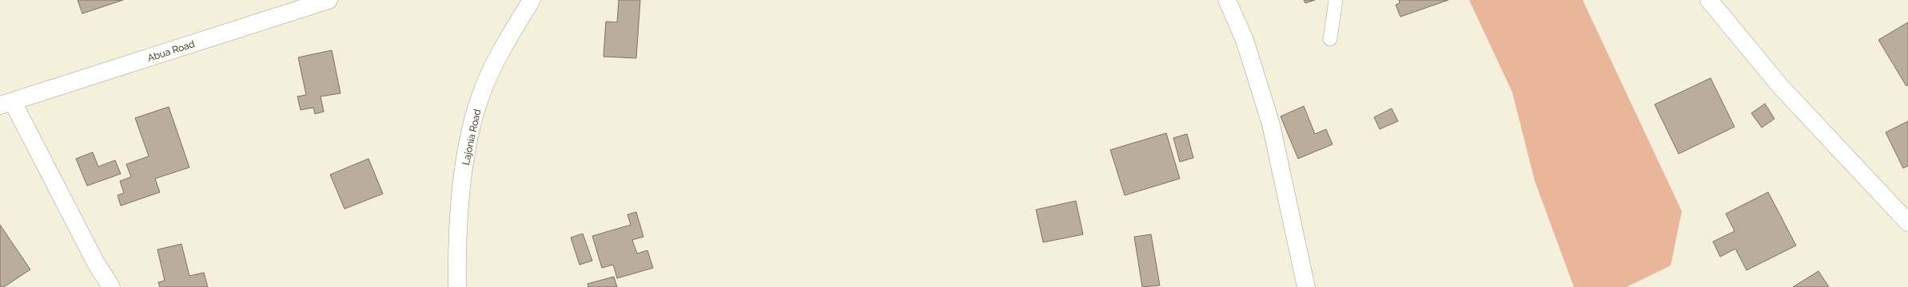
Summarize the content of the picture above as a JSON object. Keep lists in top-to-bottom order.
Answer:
{
  "streets": {
    "street": ["Abua Road", "Lajonia Road"]
  }
}
